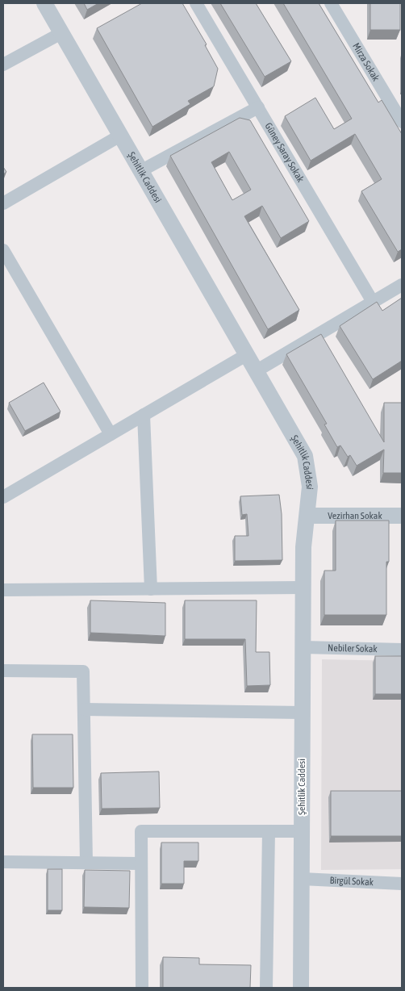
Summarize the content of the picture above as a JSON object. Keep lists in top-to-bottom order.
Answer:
{
  "streets": {
    "street": [
      "Mirza Sokak",
      "Güney Saray Sokak",
      "Şehitlik Caddesi",
      "Vezirhan Sokak",
      "Nebiler Sokak",
      "Birgül Sokak"
    ]
  },
  "crossings": [
    ["Şehitlik Caddesi", "Vezirhan Sokak"],
    ["Şehitlik Caddesi", "Nebiler Sokak"],
    ["Şehitlik Caddesi", "Birgül Sokak"]
  ]
}
